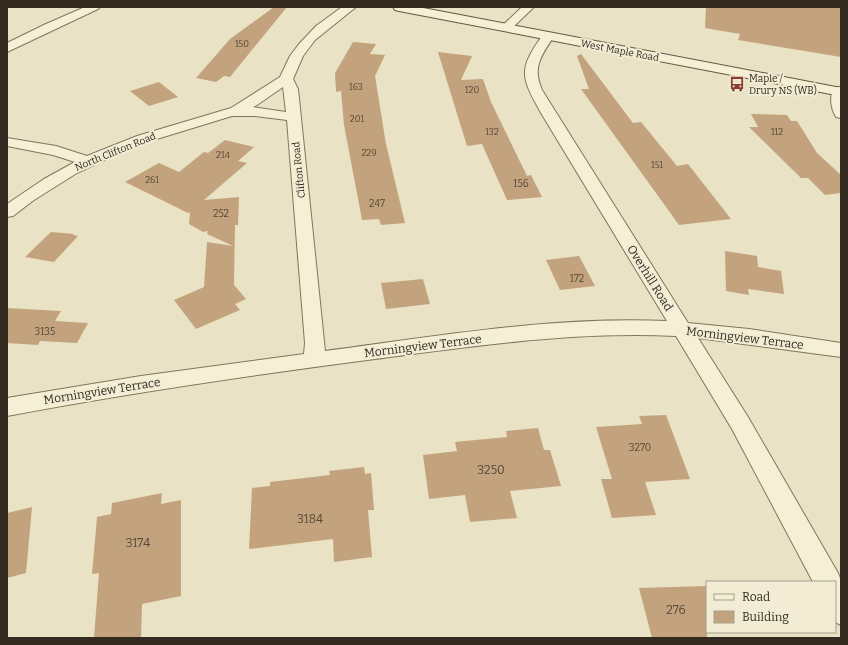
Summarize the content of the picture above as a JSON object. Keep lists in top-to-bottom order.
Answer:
{
  "streets": {
    "main road": ["West Maple Road"],
    "street": [
      "North Clifton Road",
      "Clifton Road",
      "Overhill Road",
      "Morningview Terrace"
    ]
  },
  "crossings": [
    ["West Maple Road", "Overhill Road"],
    ["North Clifton Road", "Clifton Road"],
    ["Clifton Road", "Morningview Terrace"],
    ["Overhill Road", "Morningview Terrace"]
  ],
  "places": {
    "bus stop": ["Maple / Drury NS (WB)"]
  },
  "house_numbers": [
    "150",
    "163",
    "120",
    "201",
    "132",
    "112",
    "229",
    "214",
    "151",
    "261",
    "156",
    "247",
    "252",
    "172",
    "3135",
    "3270",
    "3250",
    "3184",
    "3174",
    "276"
  ],
  "legend": ["Road", "Building"]
}
